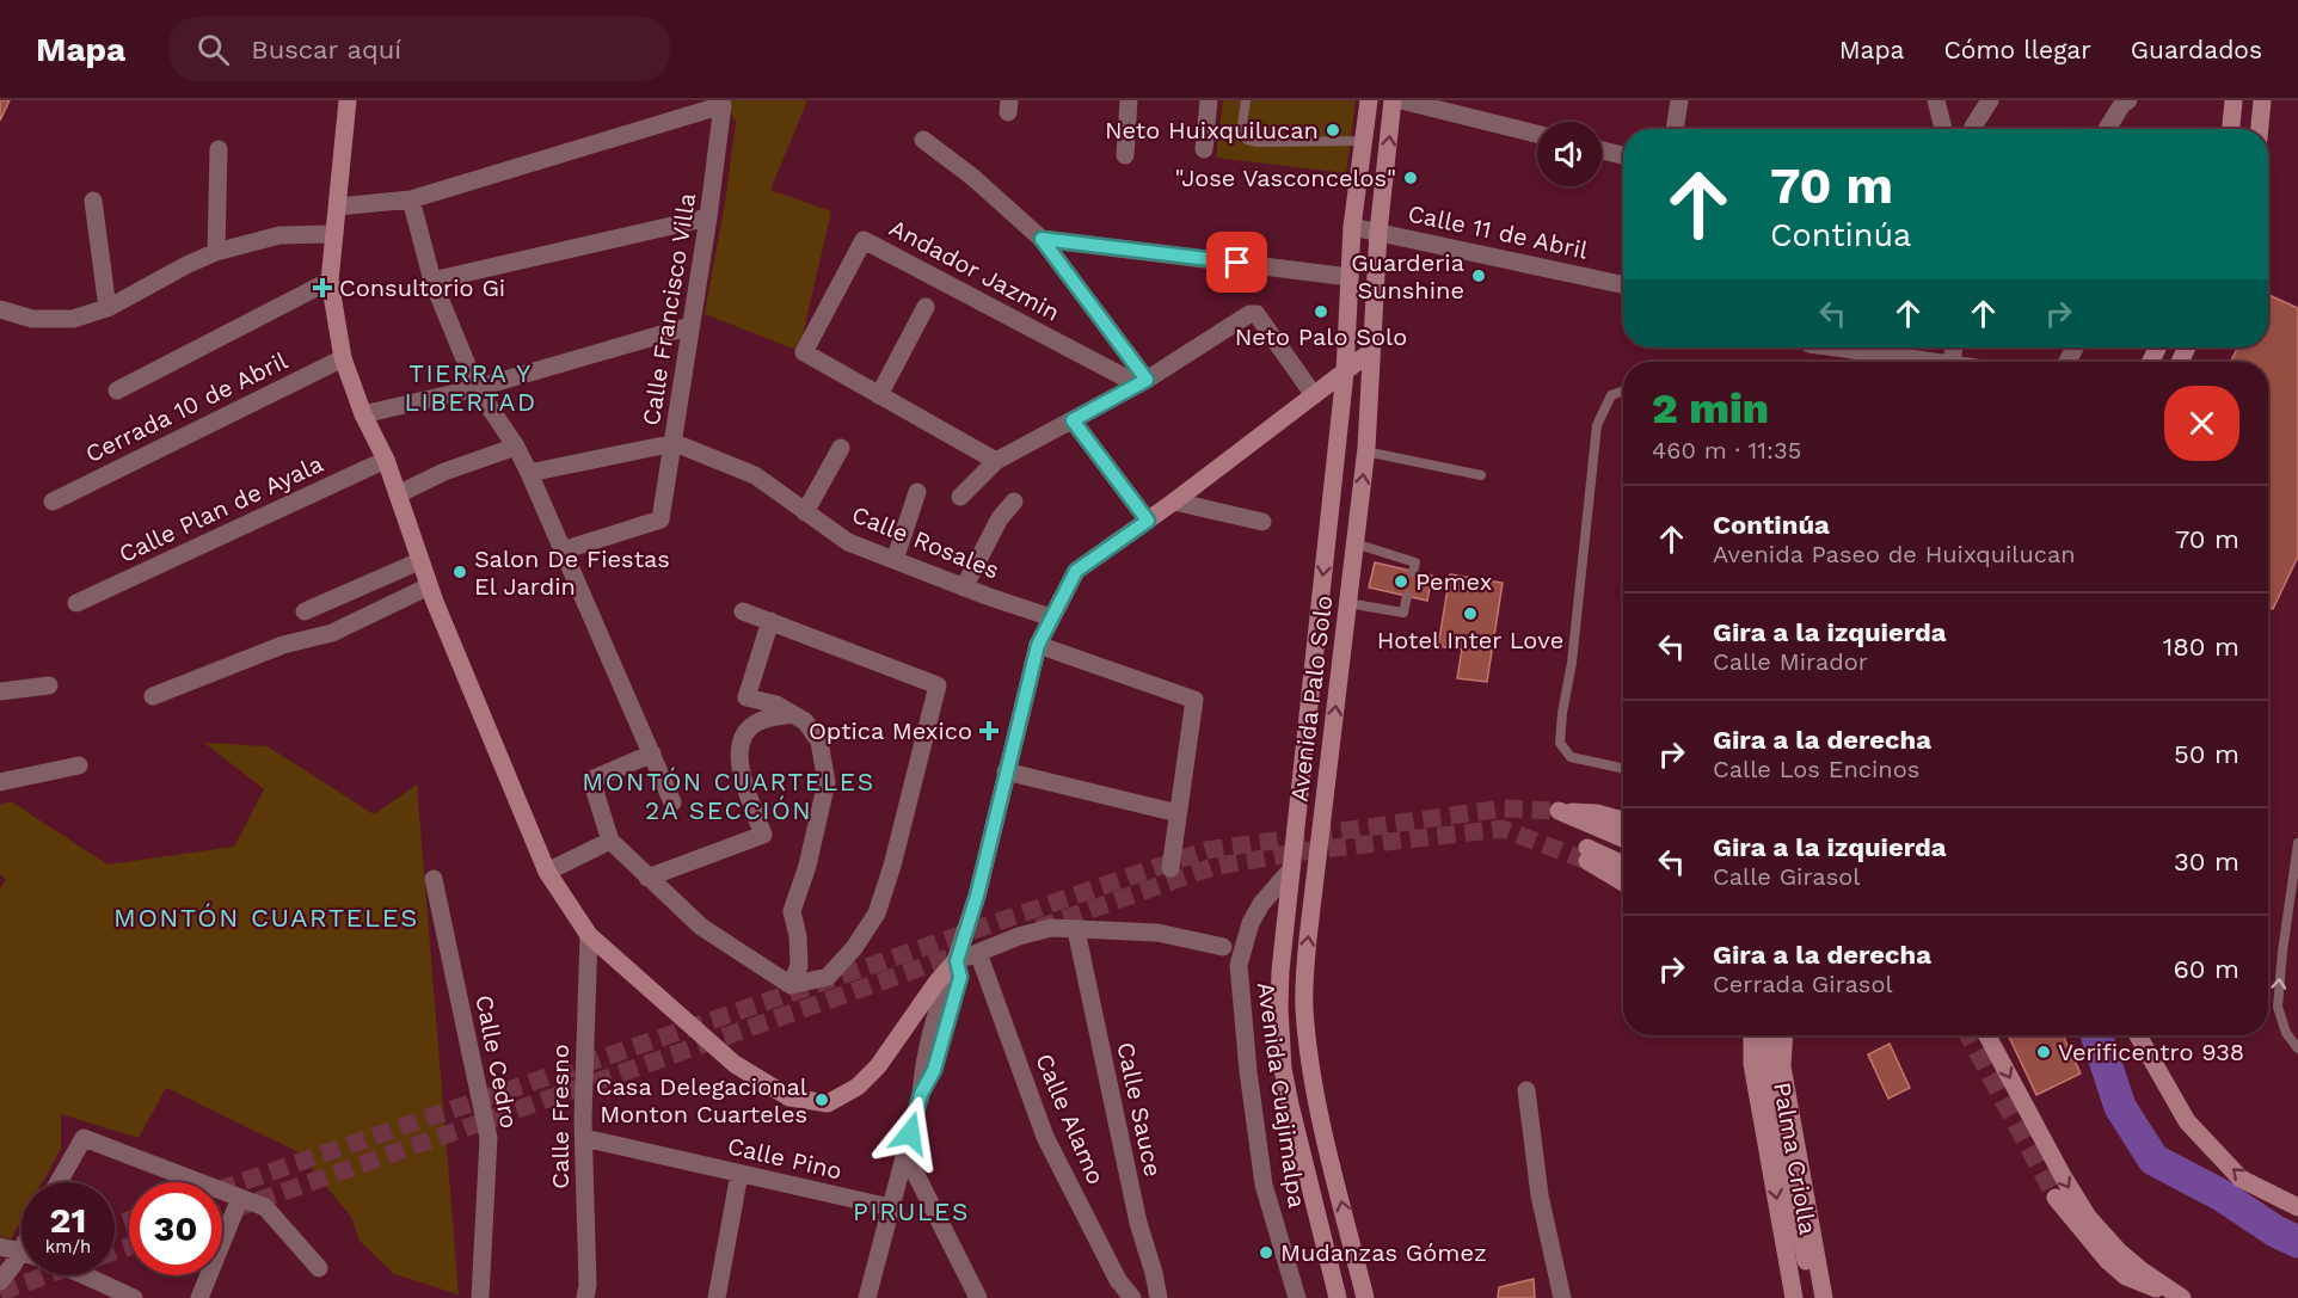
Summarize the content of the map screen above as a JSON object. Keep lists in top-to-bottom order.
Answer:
{
  "streets": {
    "main road": ["Avenida Palo Solo", "Palma Criolla"],
    "street": [
      "Calle 11 de Abril",
      "Andador Jazmin",
      "Calle Francisco Villa",
      "Cerrada 10 de Abril",
      "Calle Plan de Ayala",
      "Calle Rosales",
      "Calle Cedro",
      "Avenida Cuajimalpa",
      "Calle Sauce",
      "Calle Fresno",
      "Calle Alamo",
      "Calle Pino"
    ]
  },
  "crossings": [
    ["Calle 11 de Abril", "Avenida Palo Solo"],
    ["Calle Francisco Villa", "Calle Rosales"],
    ["Avenida Palo Solo", "Avenida Cuajimalpa"],
    ["Calle Fresno", "Calle Pino"]
  ],
  "districts": [
    "TIERRA Y LIBERTAD",
    "MONTÓN CUARTELES 2A SECCIÓN",
    "MONTÓN CUARTELES",
    "PIRULES"
  ],
  "places": {
    "other": [
      "Neto Huixquilucan",
      "\"Jose Vasconcelos\"",
      "Guarderia Sunshine",
      "Neto Palo Solo",
      "Salon De Fiestas El Jardin",
      "Pemex",
      "Hotel Inter Love",
      "Verificentro 938",
      "Casa Delegacional Monton Cuarteles",
      "Mudanzas Gómez"
    ],
    "health": ["Consultorio Gi", "Optica Mexico"]
  },
  "page": {
    "header": "Mapa",
    "search": "Buscar aquí",
    "nav": ["Mapa", "Cómo llegar", "Guardados"],
    "turn": ["70 m", "Continúa"],
    "heading": ["2 min", "460 m · 11:35"],
    "list": [
      {
        "name": "Continúa",
        "note": "Avenida Paseo de Huixquilucan",
        "value": "70 m"
      },
      {
        "name": "Gira a la izquierda",
        "note": "Calle Mirador",
        "value": "180 m"
      },
      {
        "name": "Gira a la derecha",
        "note": "Calle Los Encinos",
        "value": "50 m"
      },
      {
        "name": "Gira a la izquierda",
        "note": "Calle Girasol",
        "value": "30 m"
      },
      {
        "name": "Gira a la derecha",
        "note": "Cerrada Girasol",
        "value": "60 m"
      }
    ],
    "speed": "21 km/h",
    "limit": "30"
  }
}
